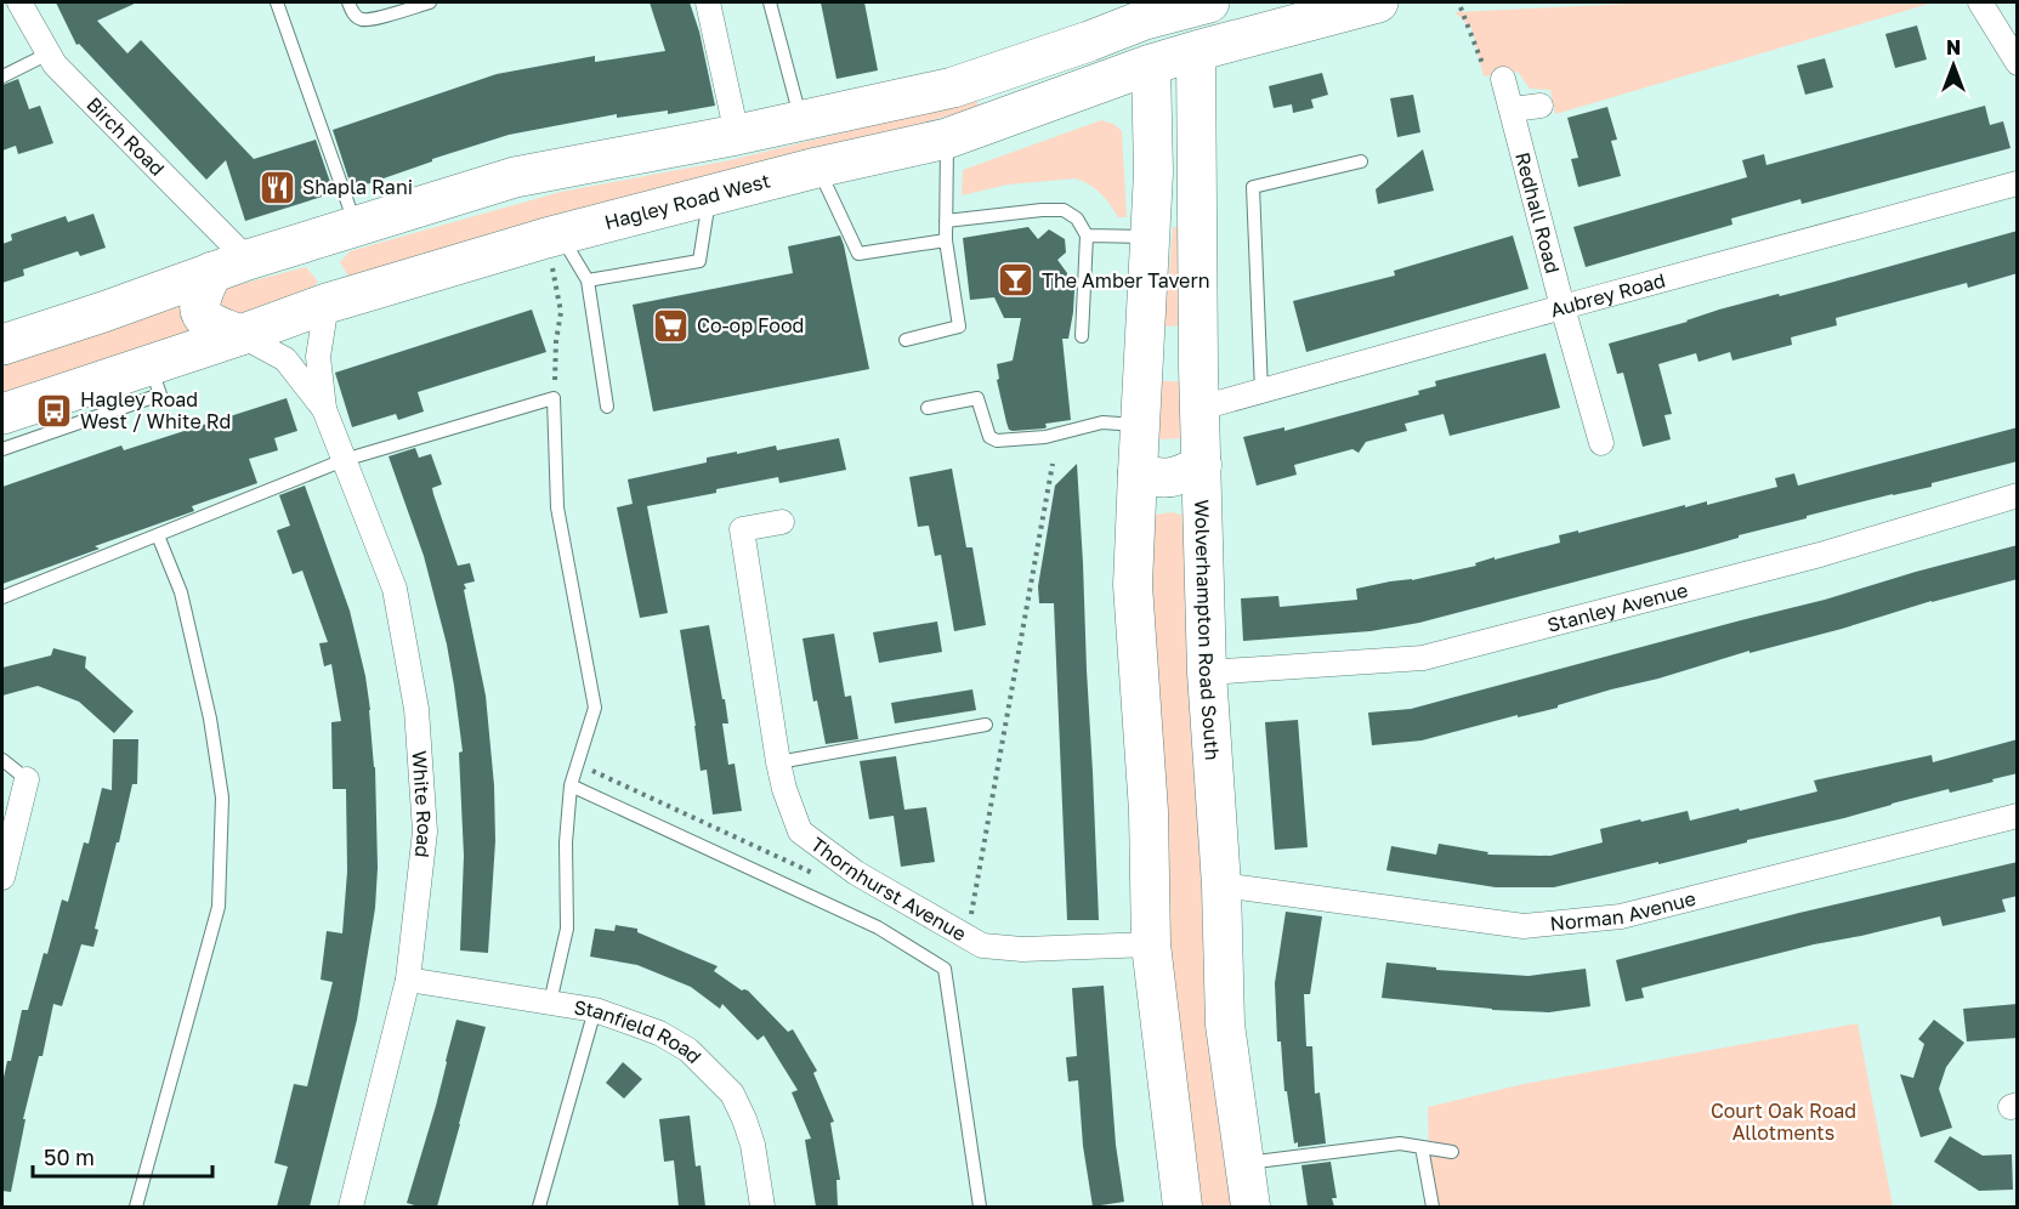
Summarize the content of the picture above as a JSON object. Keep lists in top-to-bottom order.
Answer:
{
  "streets": {
    "highway": ["Hagley Road West"],
    "main road": ["Wolverhampton Road South"],
    "street": [
      "Birch Road",
      "Redhall Road",
      "Aubrey Road",
      "Stanley Avenue",
      "White Road",
      "Thornhurst Avenue",
      "Norman Avenue",
      "Stanfield Road"
    ]
  },
  "crossings": [
    ["Hagley Road West", "Wolverhampton Road South"],
    ["Hagley Road West", "White Road"],
    ["Redhall Road", "Aubrey Road"],
    ["Aubrey Road", "Wolverhampton Road South"],
    ["Stanley Avenue", "Wolverhampton Road South"],
    ["Wolverhampton Road South", "Norman Avenue"],
    ["White Road", "Stanfield Road"]
  ],
  "parks": ["Court Oak Road Allotments"],
  "places": {
    "restaurant": ["Shapla Rani"],
    "bar": ["The Amber Tavern"],
    "supermarket": ["Co-op Food"],
    "bus stop": ["Hagley Road West / White Rd"]
  },
  "scale_bar": "50 m",
  "north": "top"
}
